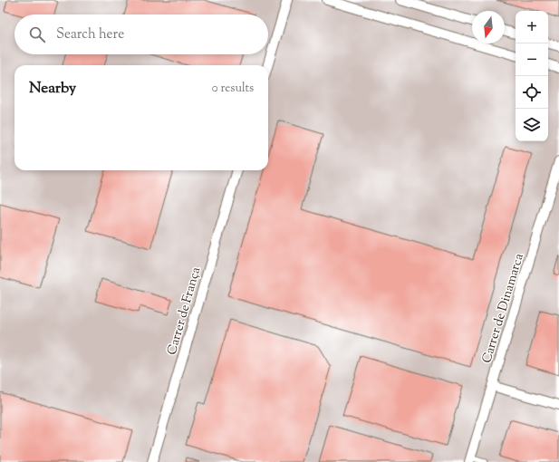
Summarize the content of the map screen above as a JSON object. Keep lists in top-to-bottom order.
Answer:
{
  "streets": {
    "street": ["Carrer de Dinamarca", "Carrer de França"]
  },
  "north": "bottom",
  "page": {
    "map_buttons": ["+", "−"],
    "search": "Search here",
    "heading": ["Nearby", "0 results"]
  }
}
